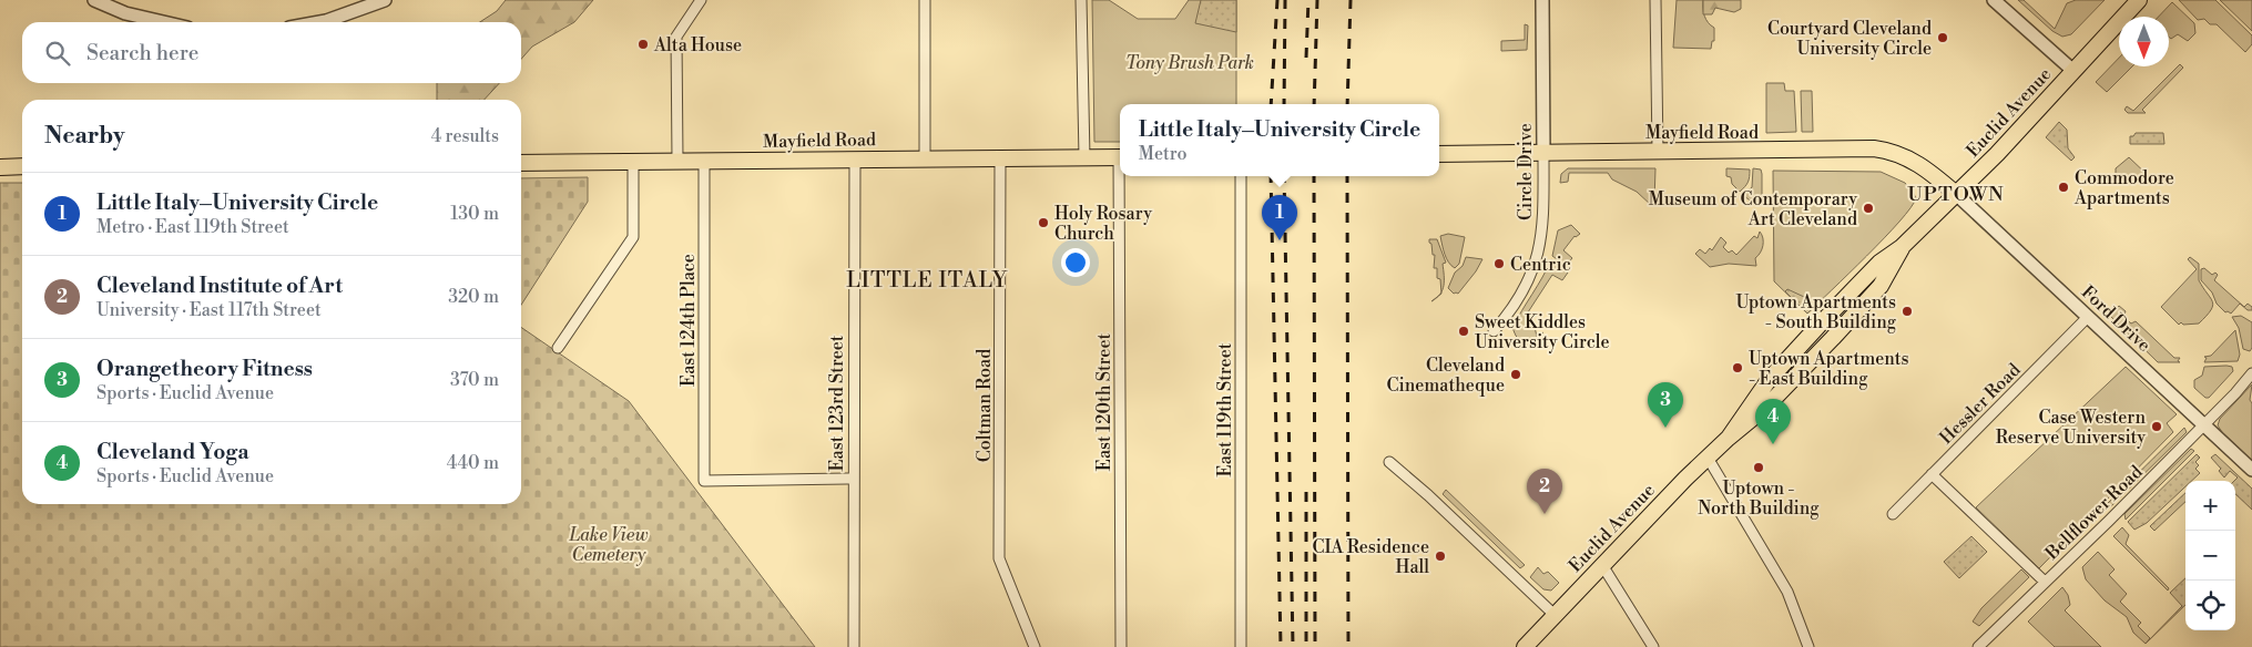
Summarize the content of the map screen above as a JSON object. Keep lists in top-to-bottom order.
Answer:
{
  "streets": {
    "main road": ["Euclid Avenue", "Mayfield Road"],
    "street": [
      "Circle Drive",
      "Ford Drive",
      "East 124th Place",
      "East 120th Street",
      "East 123rd Street",
      "Hessler Road",
      "Coltman Road",
      "East 119th Street",
      "Bellflower Road"
    ]
  },
  "crossings": [
    ["Euclid Avenue", "Mayfield Road"],
    ["Euclid Avenue", "Ford Drive"],
    ["Mayfield Road", "Circle Drive"],
    ["Mayfield Road", "Ford Drive"],
    ["Mayfield Road", "East 124th Place"],
    ["Mayfield Road", "East 123rd Street"],
    ["Mayfield Road", "Coltman Road"],
    ["Ford Drive", "Hessler Road"],
    ["Ford Drive", "Bellflower Road"],
    ["East 124th Place", "East 123rd Street"]
  ],
  "districts": ["UPTOWN", "LITTLE ITALY"],
  "parks": ["Tony Brush Park", "Lake View Cemetery"],
  "places": [
    "Courtyard Cleveland University Circle",
    "Alta House",
    "Commodore Apartments",
    "Museum of Contemporary Art Cleveland",
    "Holy Rosary Church",
    "Centric",
    "Uptown Apartments - South Building",
    "Sweet Kiddles University Circle",
    "Uptown Apartments - East Building",
    "Cleveland Cinematheque",
    "Case Western Reserve University",
    "Uptown - North Building",
    "CIA Residence Hall"
  ],
  "north": "bottom",
  "page": {
    "search": "Search here",
    "heading": ["Nearby", "4 results"],
    "popup": ["Little Italy–University Circle", "Metro"],
    "list": [
      {
        "mark": "1",
        "name": "Little Italy–University Circle",
        "note": "Metro · East 119th Street",
        "value": "130 m"
      },
      {
        "mark": "2",
        "name": "Cleveland Institute of Art",
        "note": "University · East 117th Street",
        "value": "320 m"
      },
      {
        "mark": "3",
        "name": "Orangetheory Fitness",
        "note": "Sports · Euclid Avenue",
        "value": "370 m"
      },
      {
        "mark": "4",
        "name": "Cleveland Yoga",
        "note": "Sports · Euclid Avenue",
        "value": "440 m"
      }
    ],
    "pins": [
      "1",
      "3",
      "4",
      "2"
    ],
    "map_buttons": ["+", "−"]
  }
}
